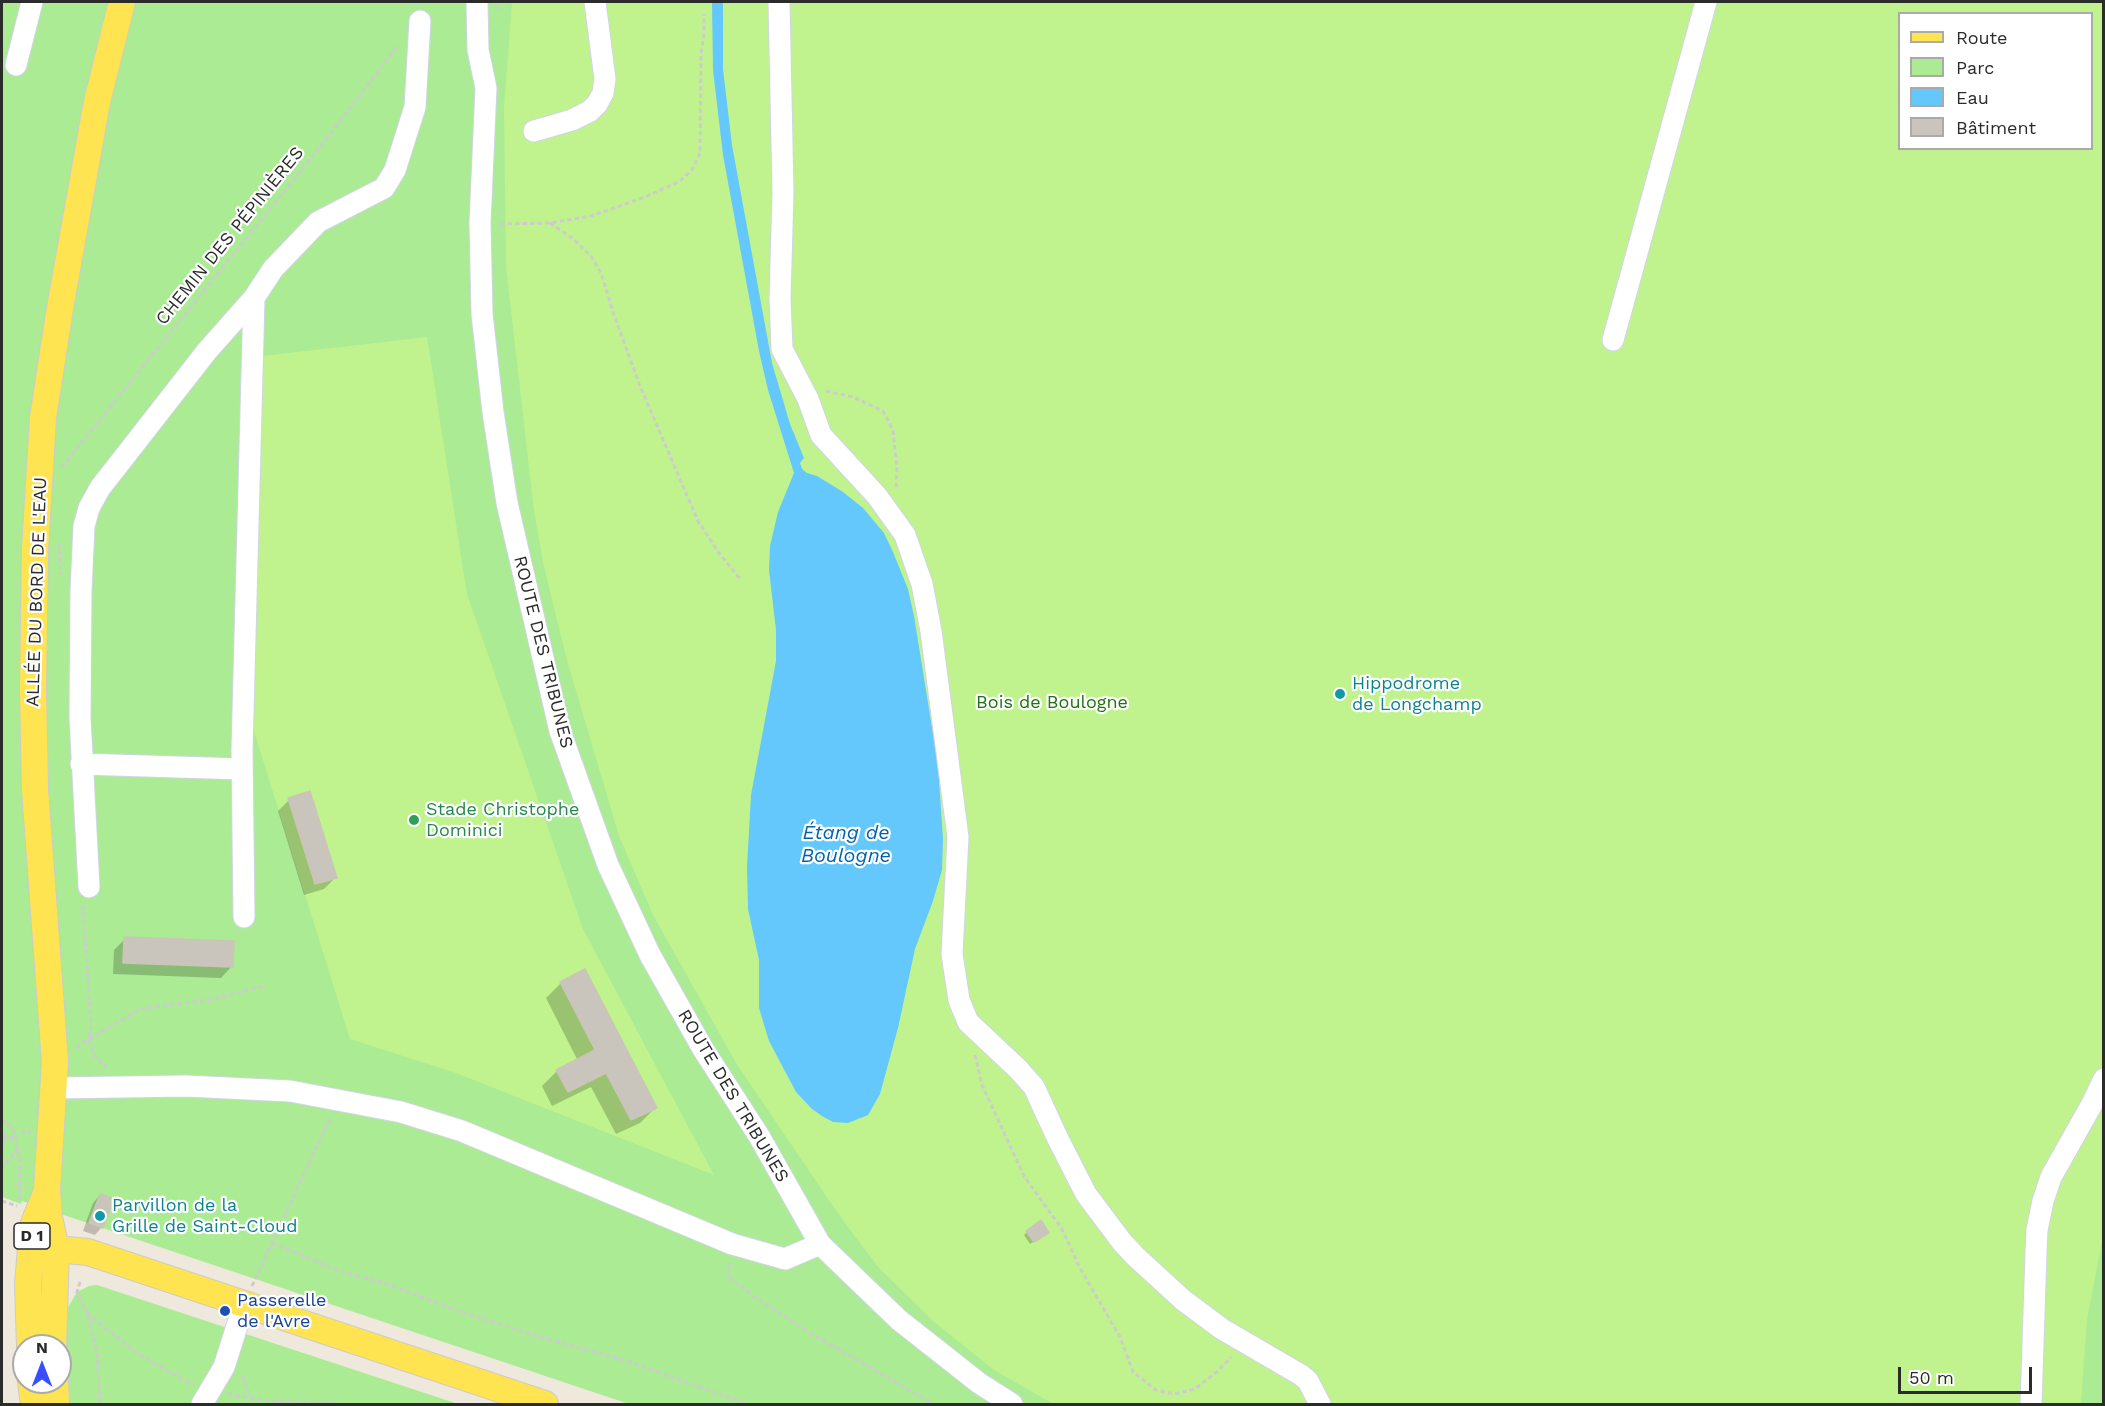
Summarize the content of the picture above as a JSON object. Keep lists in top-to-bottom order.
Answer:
{
  "streets": {
    "main road": ["ALLÉE DU BORD DE L'EAU", "D 1"],
    "lane": ["ROUTE DES TRIBUNES"],
    "path": ["CHEMIN DES PÉPINIÈRES"]
  },
  "crossings": [
    ["CHEMIN DES PÉPINIÈRES", "ALLÉE DU BORD DE L'EAU"],
    ["ALLÉE DU BORD DE L'EAU", "D 1"]
  ],
  "water": ["Étang de Boulogne"],
  "parks": ["Bois de Boulogne"],
  "places": [
    "Hippodrome de Longchamp",
    "Stade Christophe Dominici",
    "Parvillon de la Grille de Saint-Cloud",
    "Passerelle de l'Avre"
  ],
  "legend": [
    "Route",
    "Parc",
    "Eau",
    "Bâtiment"
  ],
  "scale_bar": "50 m",
  "north": "top"
}
